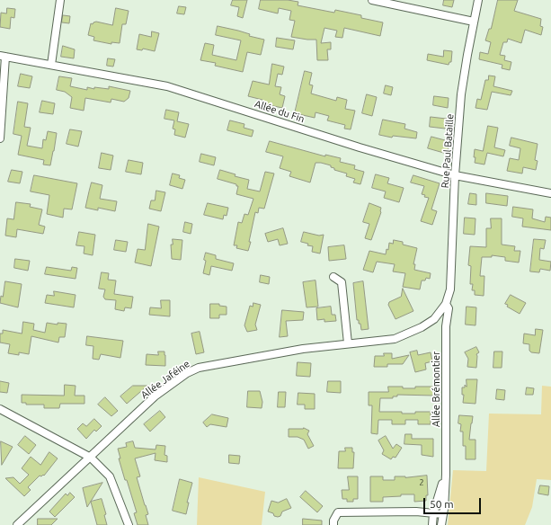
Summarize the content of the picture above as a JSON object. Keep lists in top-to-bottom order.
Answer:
{
  "streets": {
    "street": [
      "Allée du Fin",
      "Rue Paul Bataille",
      "Allée Jaféine",
      "Allée Brémontier"
    ]
  },
  "crossings": [
    ["Allée du Fin", "Rue Paul Bataille"],
    ["Rue Paul Bataille", "Allée Jaféine"],
    ["Rue Paul Bataille", "Allée Brémontier"],
    ["Allée Jaféine", "Allée Brémontier"]
  ],
  "house_numbers": ["2"],
  "scale_bar": "50 m"
}
